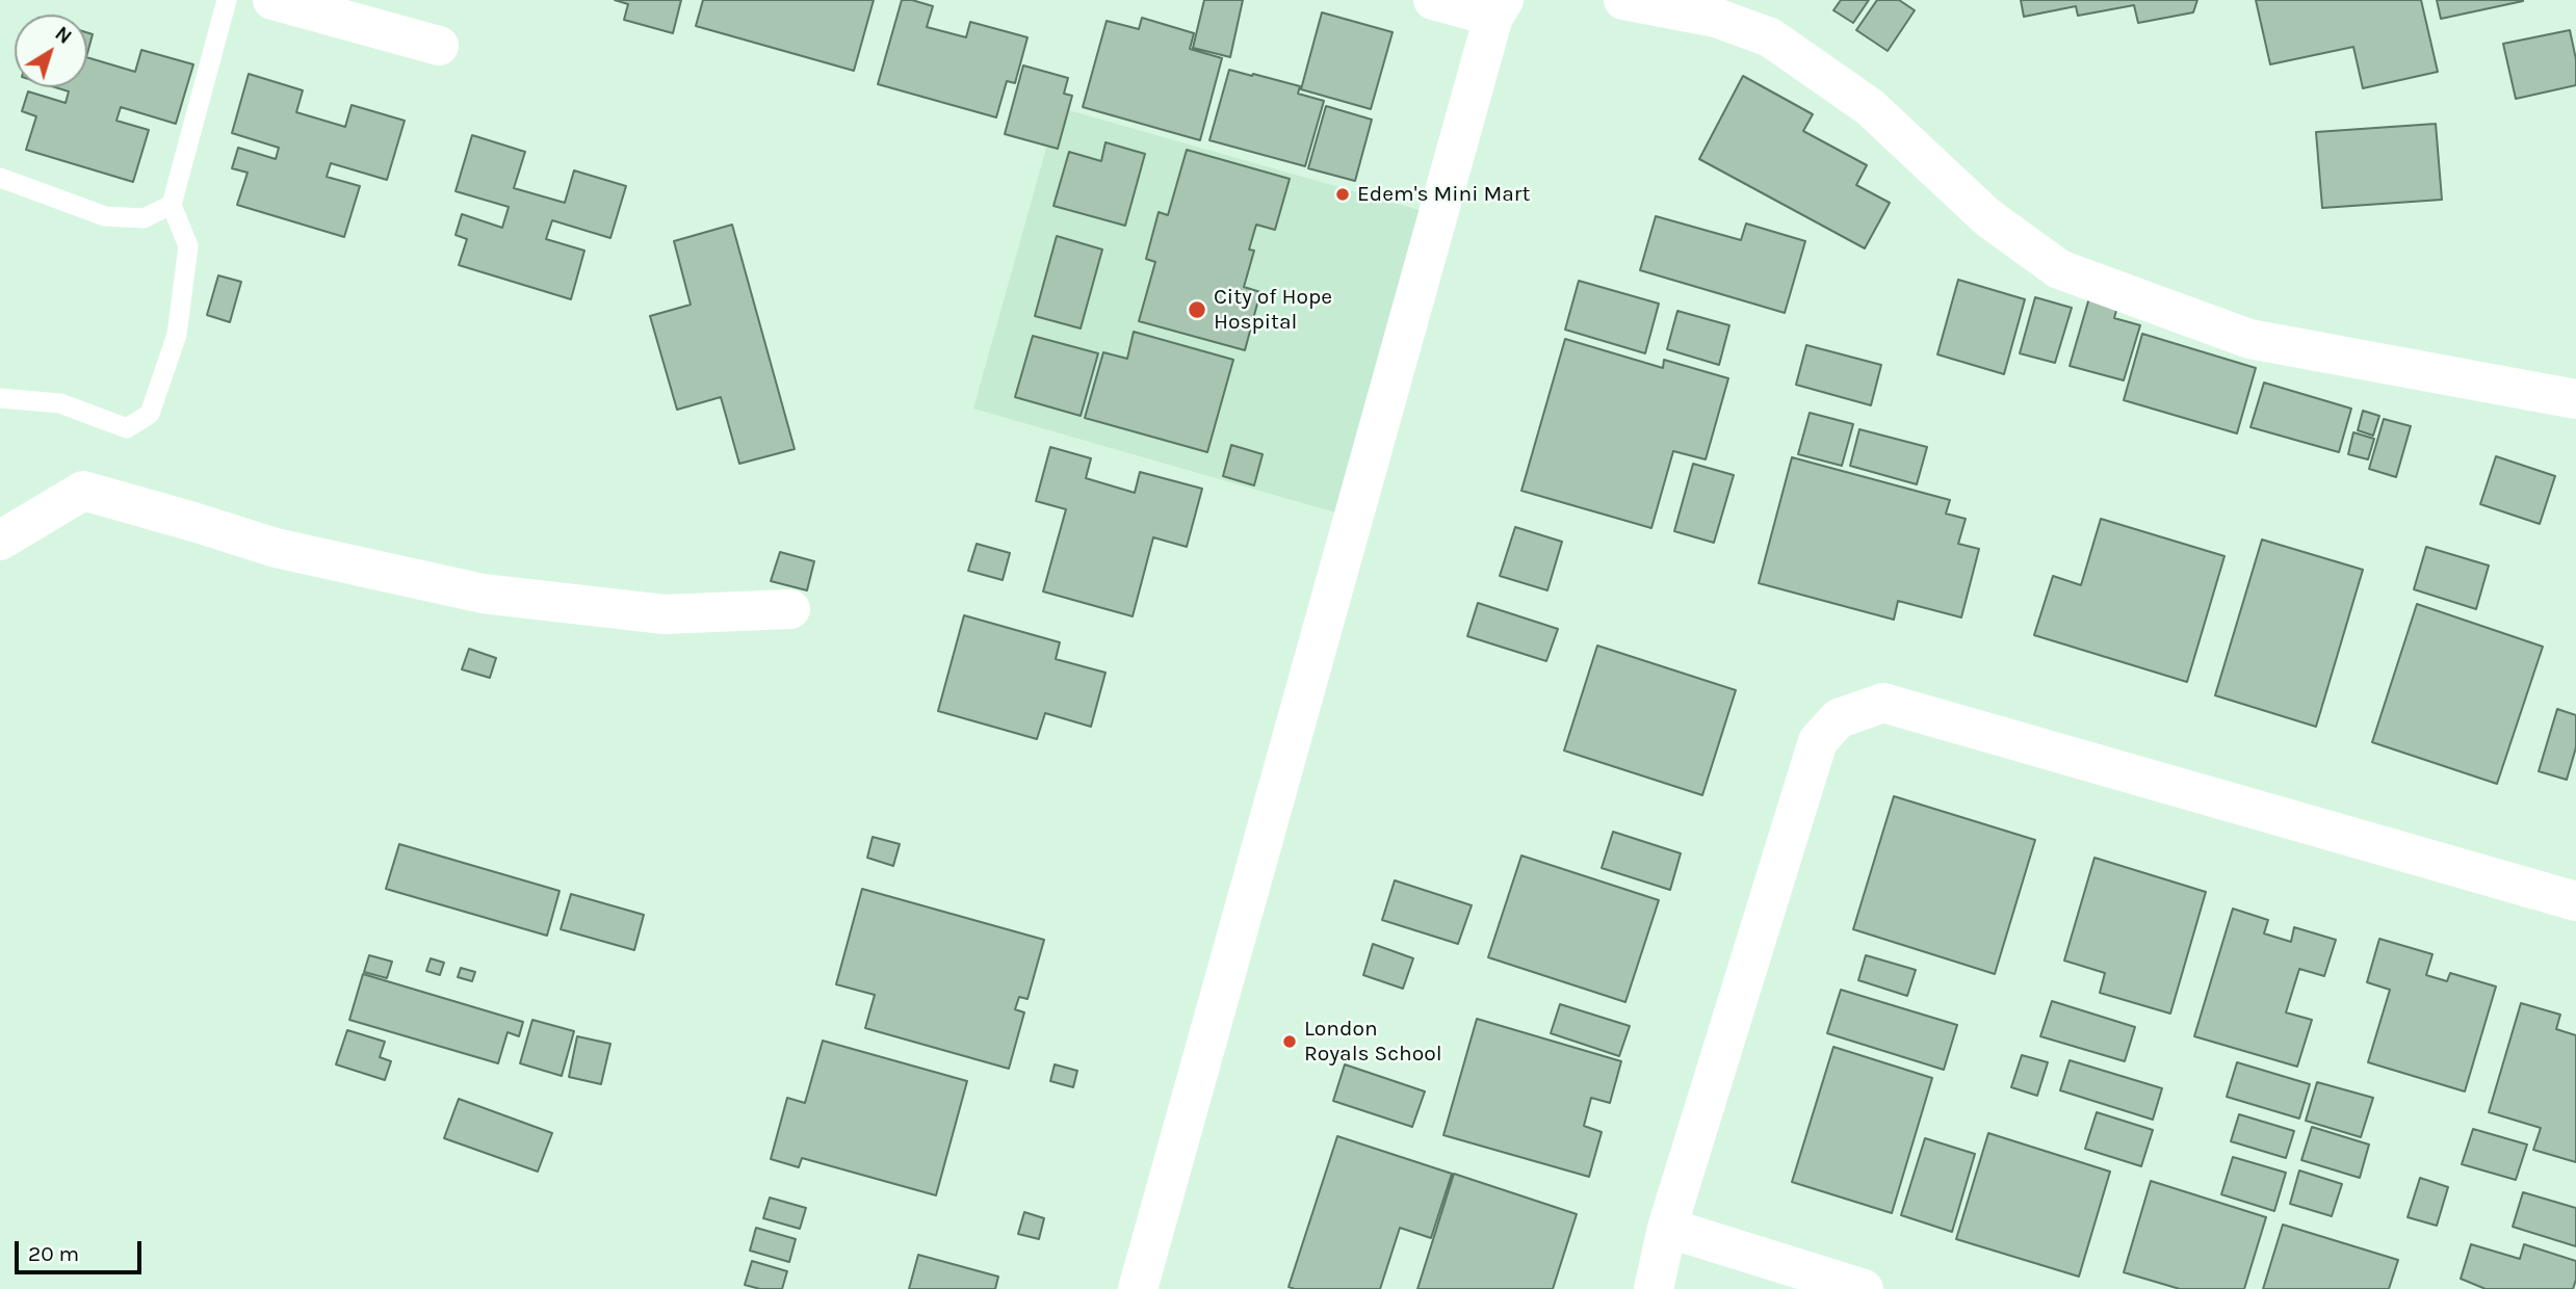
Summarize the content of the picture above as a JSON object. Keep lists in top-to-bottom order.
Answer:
{
  "places": ["Edem's Mini Mart", "City of Hope Hospital", "London Royals School"],
  "scale_bar": "20 m",
  "north": "top right"
}
